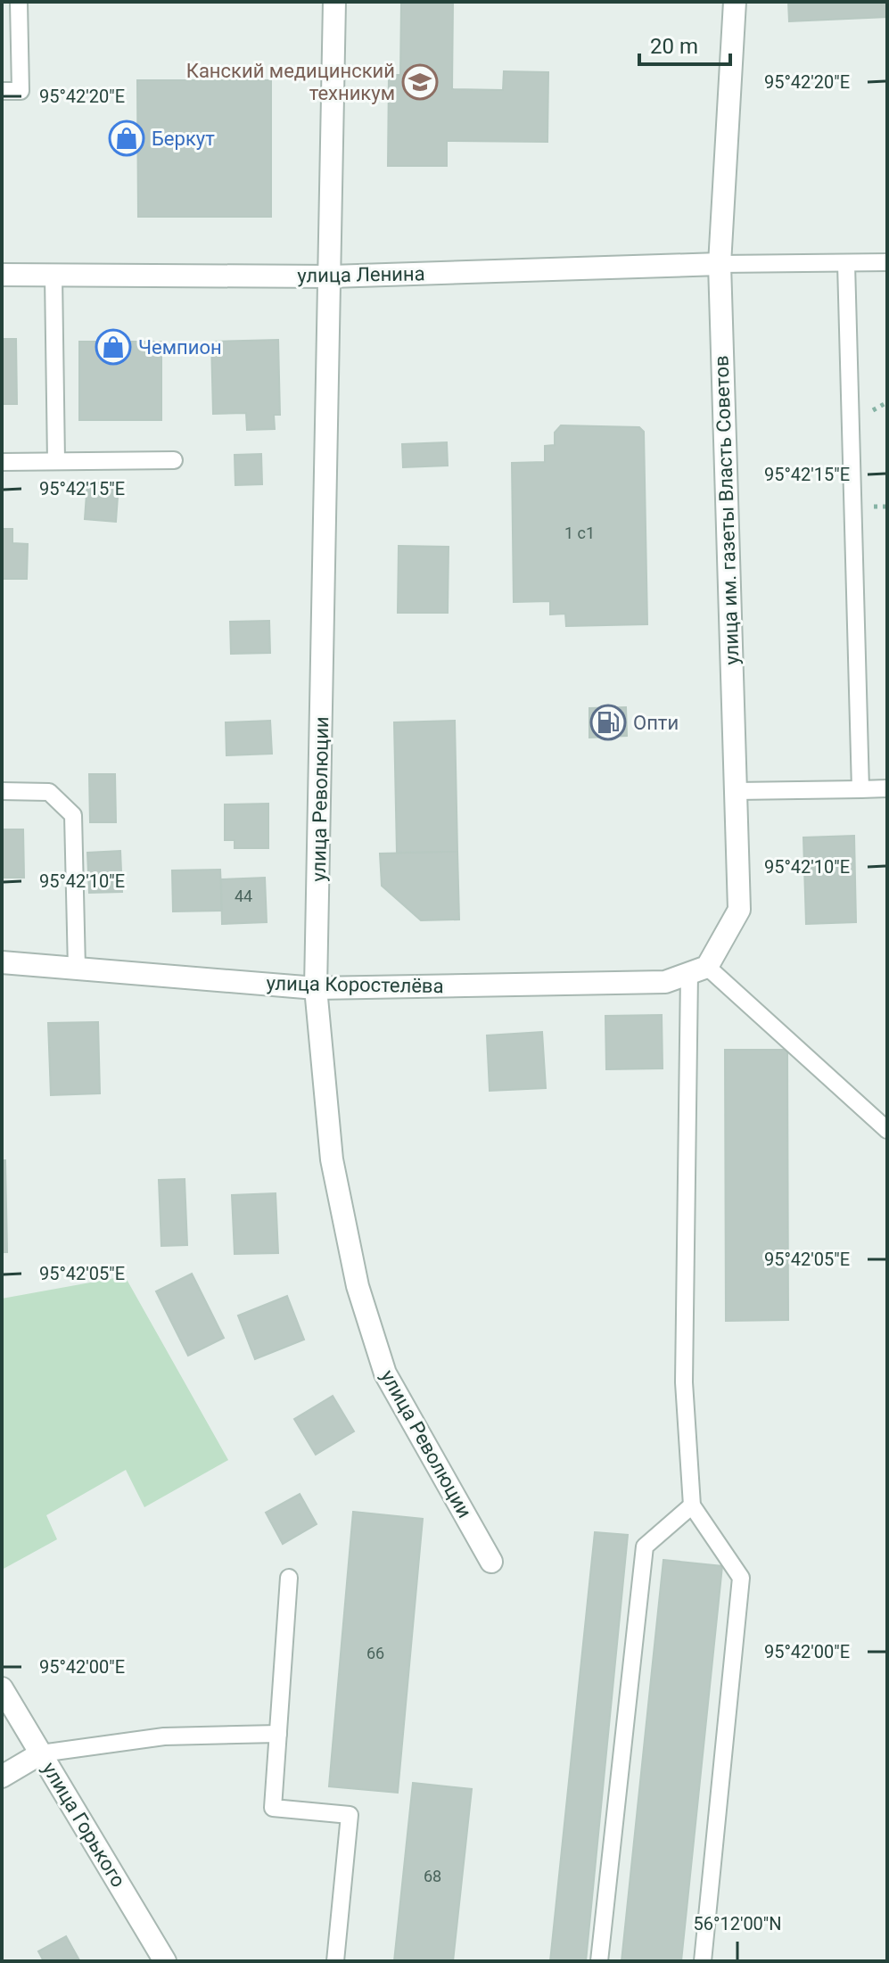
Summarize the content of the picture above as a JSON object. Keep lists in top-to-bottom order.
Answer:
{
  "streets": {
    "street": [
      "улица Ленина",
      "улица им. газеты Власть Советов",
      "улица Революции",
      "улица Коростелёва",
      "улица Горького"
    ]
  },
  "crossings": [
    ["улица Ленина", "улица им. газеты Власть Советов"],
    ["улица Ленина", "улица Революции"],
    ["улица им. газеты Власть Советов", "улица Коростелёва"],
    ["улица Революции", "улица Коростелёва"]
  ],
  "places": {
    "school or university": ["Канский медицинский техникум"],
    "shop": ["Беркут", "Чемпион"],
    "fuel station": ["Опти"]
  },
  "house_numbers": [
    "1 с1",
    "44",
    "66",
    "68"
  ],
  "scale_bar": "20 m",
  "coordinates": [
    "95°42'20\"E",
    "95°42'15\"E",
    "95°42'10\"E",
    "95°42'05\"E",
    "95°42'00\"E",
    "56°12'00\"N"
  ]
}
